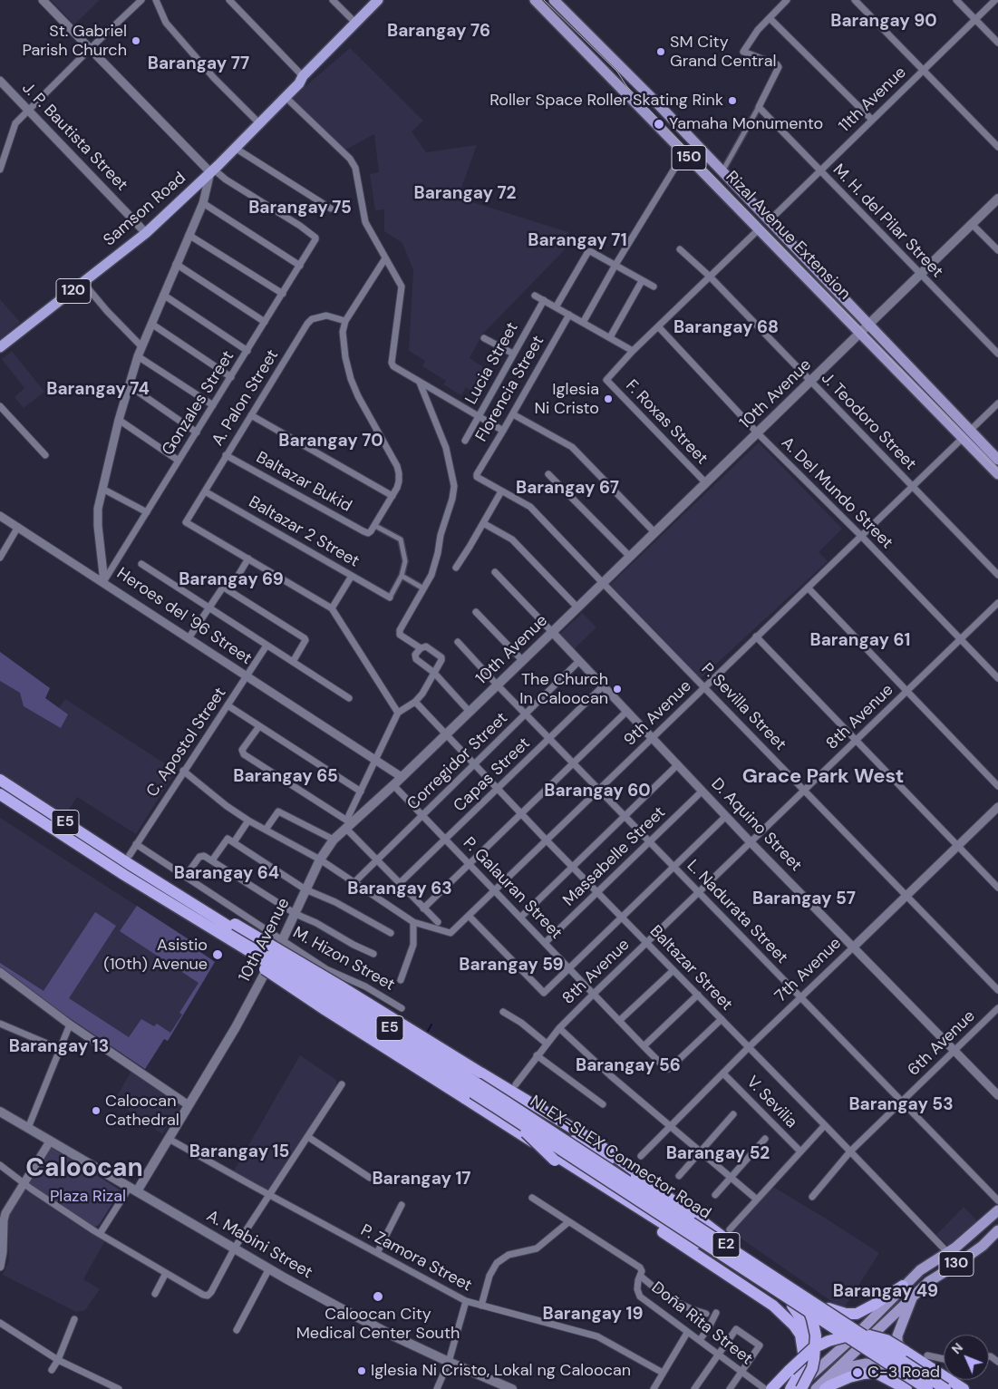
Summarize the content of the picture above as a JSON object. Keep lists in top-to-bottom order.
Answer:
{
  "streets": {
    "highway": [
      "Samson Road",
      "120",
      "E5",
      "NLEX-SLEX Connector Road",
      "E2"
    ],
    "main road": [
      "150",
      "Rizal Avenue Extension",
      "10th Avenue",
      "A. Mabini Street",
      "130"
    ],
    "street": [
      "11th Avenue",
      "J. P. Bautista Street",
      "M. H. del Pilar Street",
      "Lucia Street",
      "Florencia Street",
      "A. Palon Street",
      "Gonzales Street",
      "J. Teodoro Street",
      "F. Roxas Street",
      "Baltazar Bukid",
      "A. Del Mundo Street",
      "Baltazar 2 Street",
      "Heroes del '96 Street",
      "P. Sevilla Street",
      "9th Avenue",
      "8th Avenue",
      "C. Apostol Street",
      "Corregidor Street",
      "Capas Street",
      "D. Aquino Street",
      "Massabelle Street",
      "P. Galauran Street",
      "L. Nadurata Street",
      "M. Hizon Street",
      "Baltazar Street",
      "7th Avenue",
      "6th Avenue",
      "V. Sevilia",
      "P. Zamora Street",
      "Doña Rita Street"
    ]
  },
  "crossings": [
    ["11th Avenue", "M. H. del Pilar Street"],
    ["11th Avenue", "Rizal Avenue Extension"],
    ["J. P. Bautista Street", "Samson Road"],
    ["Samson Road", "Gonzales Street"],
    ["Samson Road", "Heroes del '96 Street"],
    ["M. H. del Pilar Street", "10th Avenue"],
    ["Rizal Avenue Extension", "10th Avenue"],
    ["Rizal Avenue Extension", "9th Avenue"],
    ["Florencia Street", "P. Sevilla Street"],
    ["10th Avenue", "J. Teodoro Street"],
    ["10th Avenue", "F. Roxas Street"],
    ["10th Avenue", "A. Del Mundo Street"],
    ["10th Avenue", "Heroes del '96 Street"],
    ["10th Avenue", "P. Sevilla Street"],
    ["10th Avenue", "D. Aquino Street"],
    ["10th Avenue", "P. Galauran Street"],
    ["10th Avenue", "L. Nadurata Street"],
    ["10th Avenue", "M. Hizon Street"],
    ["10th Avenue", "Baltazar Street"],
    ["10th Avenue", "A. Mabini Street"],
    ["10th Avenue", "P. Zamora Street"],
    ["A. Palon Street", "Baltazar Bukid"],
    ["A. Palon Street", "Baltazar 2 Street"],
    ["Gonzales Street", "Heroes del '96 Street"],
    ["J. Teodoro Street", "9th Avenue"],
    ["A. Del Mundo Street", "9th Avenue"],
    ["A. Del Mundo Street", "8th Avenue"],
    ["Heroes del '96 Street", "C. Apostol Street"],
    ["P. Sevilla Street", "9th Avenue"],
    ["P. Sevilla Street", "8th Avenue"],
    ["P. Sevilla Street", "7th Avenue"],
    ["9th Avenue", "D. Aquino Street"],
    ["9th Avenue", "P. Galauran Street"],
    ["9th Avenue", "L. Nadurata Street"],
    ["9th Avenue", "Baltazar Street"],
    ["8th Avenue", "D. Aquino Street"],
    ["8th Avenue", "P. Galauran Street"],
    ["8th Avenue", "L. Nadurata Street"],
    ["8th Avenue", "Baltazar Street"],
    ["C. Apostol Street", "E5"],
    ["C. Apostol Street", "M. Hizon Street"],
    ["Corregidor Street", "D. Aquino Street"],
    ["Corregidor Street", "P. Galauran Street"],
    ["Corregidor Street", "L. Nadurata Street"],
    ["Corregidor Street", "Baltazar Street"],
    ["Capas Street", "D. Aquino Street"],
    ["Capas Street", "P. Galauran Street"],
    ["Capas Street", "L. Nadurata Street"],
    ["Capas Street", "Baltazar Street"],
    ["E5", "NLEX-SLEX Connector Road"],
    ["D. Aquino Street", "Massabelle Street"],
    ["D. Aquino Street", "7th Avenue"],
    ["D. Aquino Street", "6th Avenue"],
    ["Massabelle Street", "P. Galauran Street"],
    ["Massabelle Street", "L. Nadurata Street"],
    ["Massabelle Street", "Baltazar Street"],
    ["P. Galauran Street", "Baltazar Street"],
    ["L. Nadurata Street", "7th Avenue"],
    ["L. Nadurata Street", "6th Avenue"],
    ["Baltazar Street", "7th Avenue"],
    ["Baltazar Street", "6th Avenue"],
    ["Baltazar Street", "130"],
    ["7th Avenue", "V. Sevilia"]
  ],
  "districts": [
    "Barangay 90",
    "Barangay 76",
    "Barangay 77",
    "Barangay 72",
    "Barangay 75",
    "Barangay 71",
    "Barangay 68",
    "Barangay 74",
    "Barangay 70",
    "Barangay 67",
    "Barangay 69",
    "Barangay 61",
    "Barangay 65",
    "Grace Park West",
    "Barangay 60",
    "Barangay 64",
    "Barangay 63",
    "Barangay 57",
    "Barangay 59",
    "Barangay 13",
    "Barangay 56",
    "Barangay 53",
    "Barangay 15",
    "Barangay 52",
    "Caloocan",
    "Barangay 17",
    "Barangay 49",
    "Barangay 19"
  ],
  "parks": ["Plaza Rizal"],
  "places": [
    "St. Gabriel Parish Church",
    "SM City Grand Central",
    "Roller Space Roller Skating Rink",
    "Yamaha Monumento",
    "Iglesia Ni Cristo",
    "The Church In Caloocan",
    "Asistio (10th) Avenue",
    "Caloocan Cathedral",
    "Caloocan City Medical Center South",
    "Iglesia Ni Cristo, Lokal ng Caloocan",
    "C-3 Road"
  ],
  "north": "top left"
}
